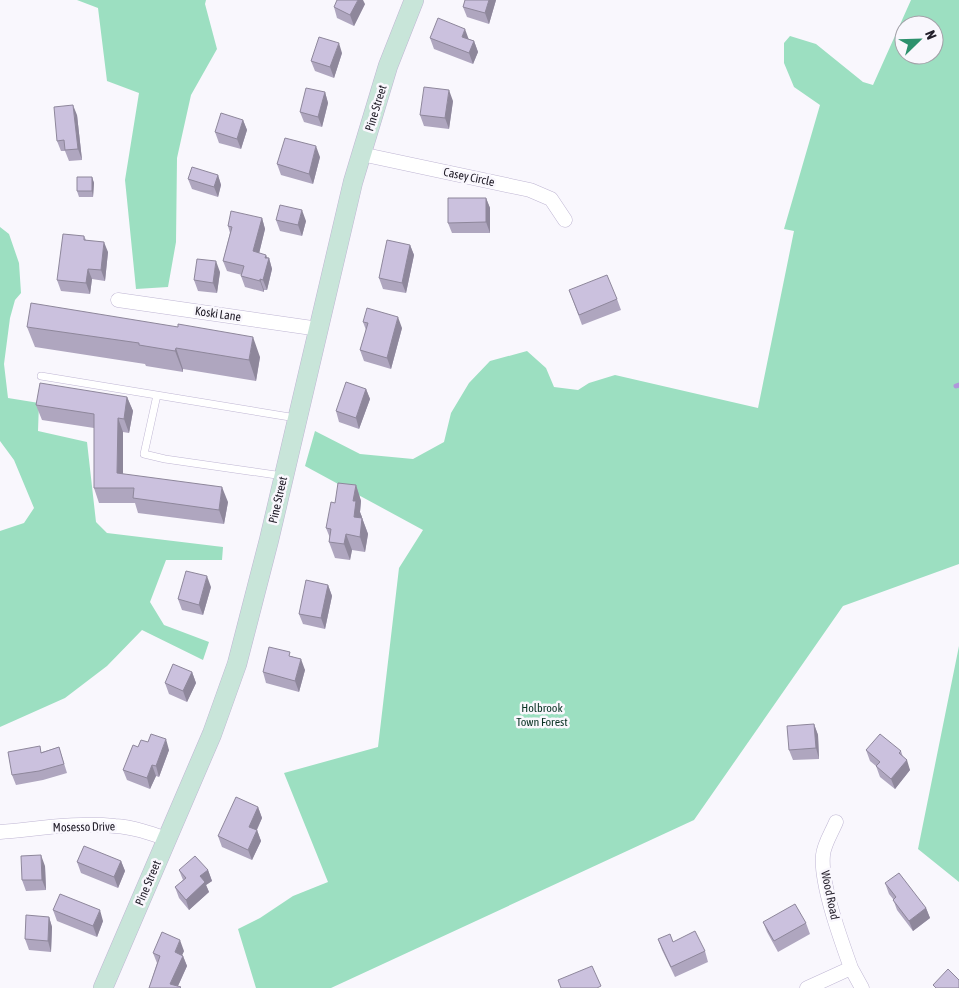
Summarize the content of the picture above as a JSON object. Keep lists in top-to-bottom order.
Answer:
{
  "streets": {
    "main road": ["Pine Street"],
    "street": [
      "Casey Circle",
      "Koski Lane",
      "Mosesso Drive",
      "Wood Road"
    ]
  },
  "crossings": [
    ["Pine Street", "Casey Circle"],
    ["Pine Street", "Koski Lane"],
    ["Pine Street", "Mosesso Drive"]
  ],
  "parks": ["Holbrook Town Forest"],
  "north": "top right"
}
